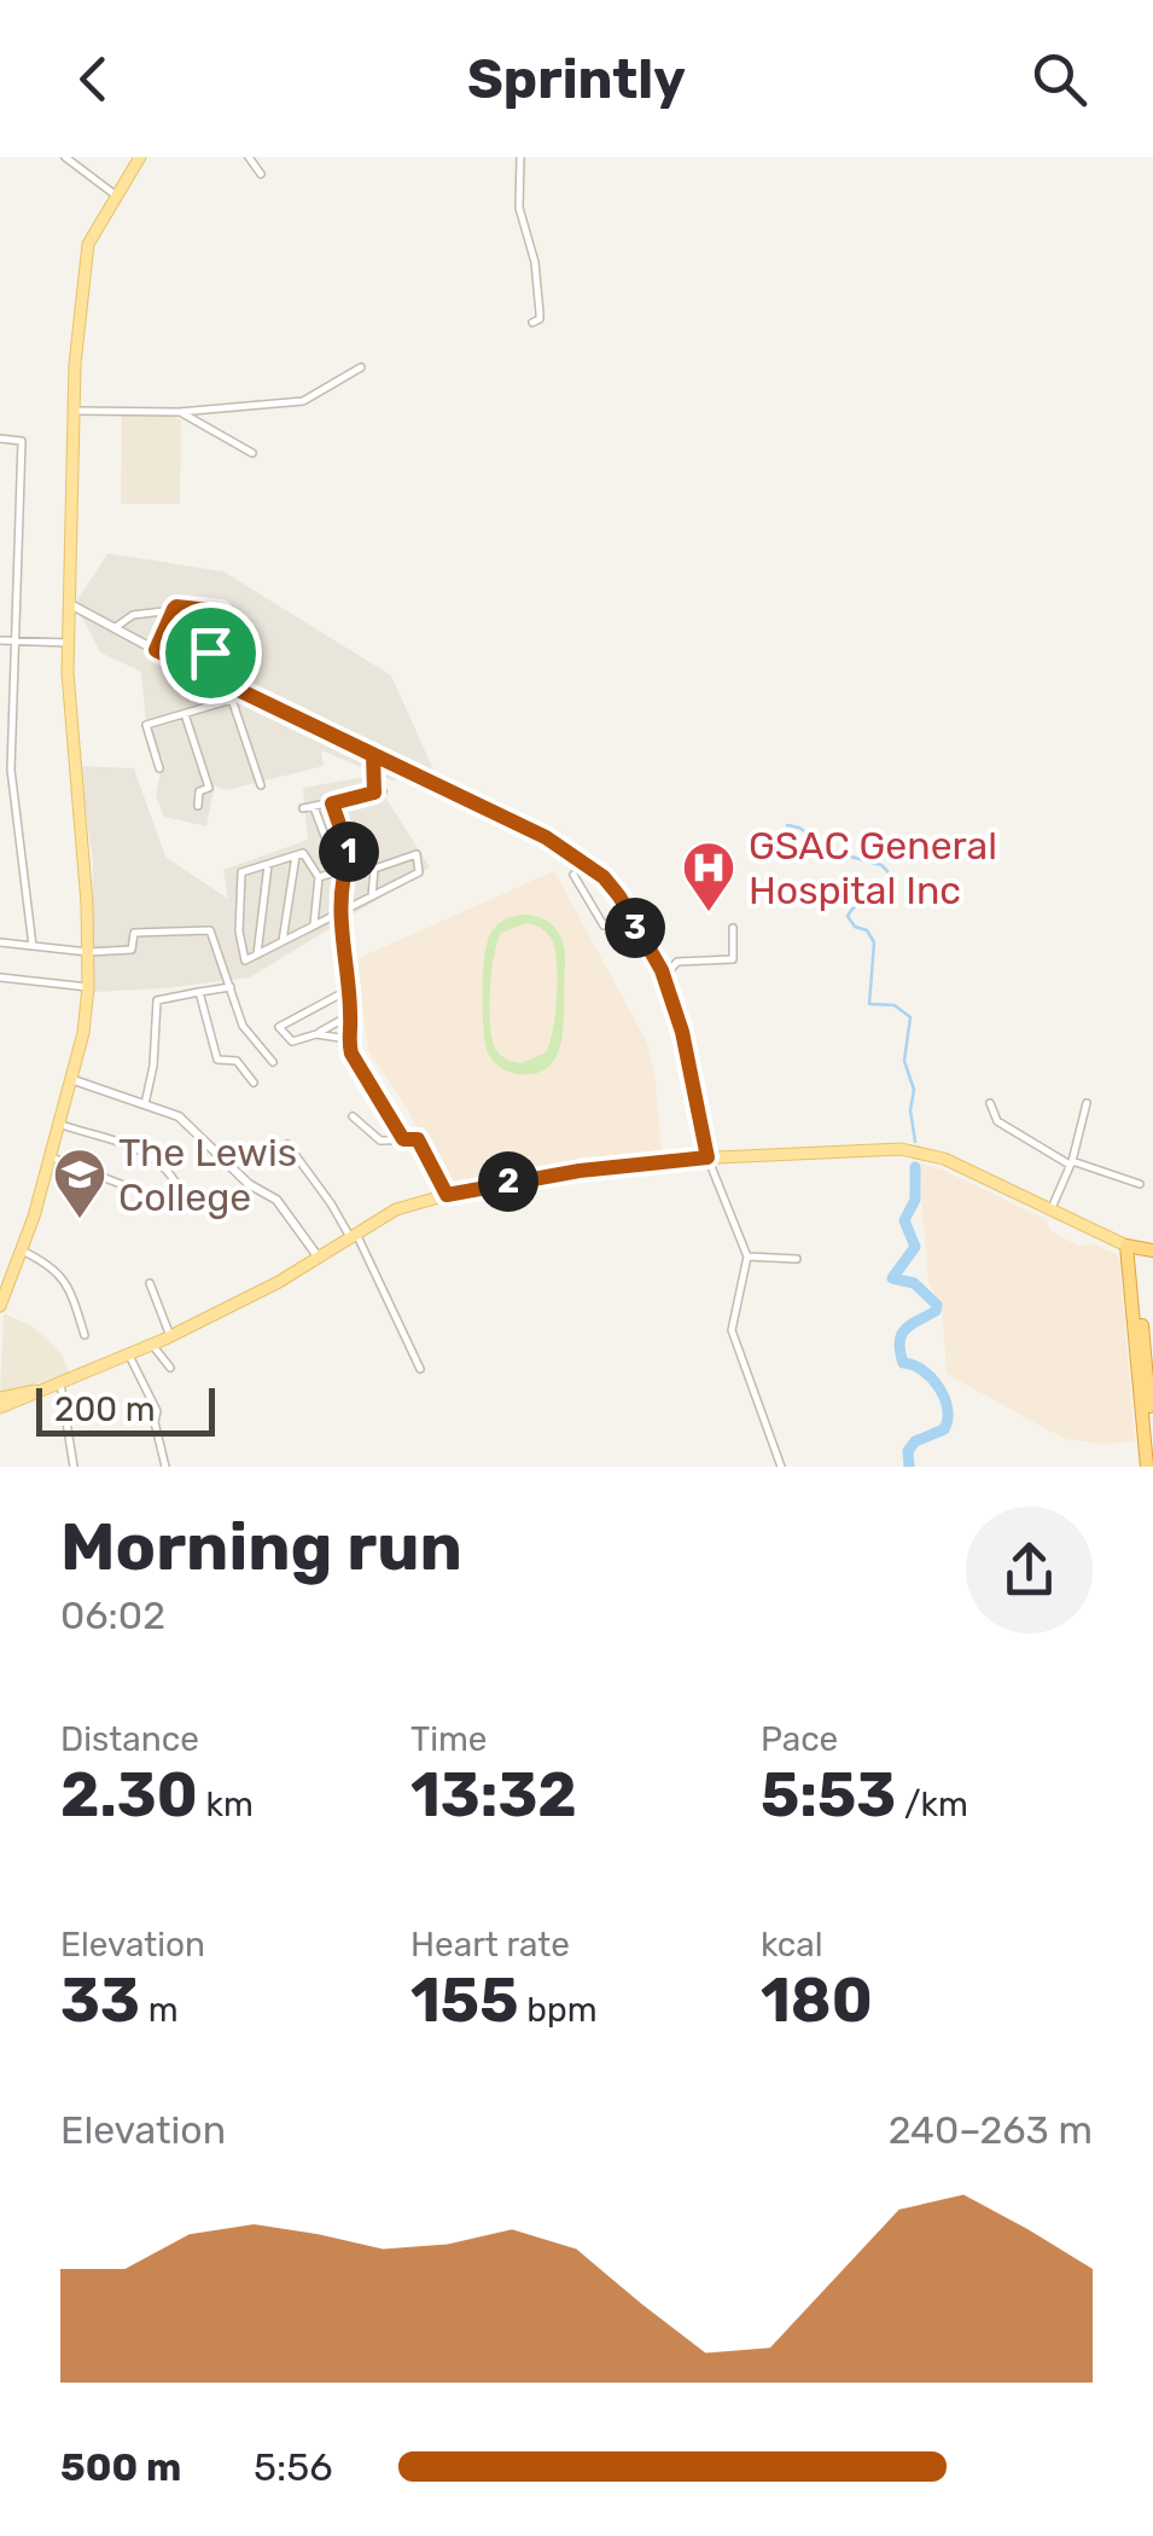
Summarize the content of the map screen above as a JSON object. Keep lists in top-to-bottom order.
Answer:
{
  "places": {
    "hospital": ["GSAC General Hospital Inc"],
    "school or university": ["The Lewis College"]
  },
  "scale_bar": "200 m",
  "page": {
    "header": "Sprintly",
    "pins": ["1", "3", "2"],
    "scale": "200 m",
    "heading": ["Morning run", "06:02"],
    "stats": [
      ["Distance", "2.30 km"],
      ["Time", "13:32"],
      ["Pace", "5:53 /km"],
      ["Elevation", "33 m"],
      ["Heart rate", "155 bpm"],
      ["kcal", "180"]
    ],
    "chart": ["Elevation", "240–263 m"],
    "list": [
      {
        "name": "500 m",
        "note": "5:56"
      }
    ]
  }
}
